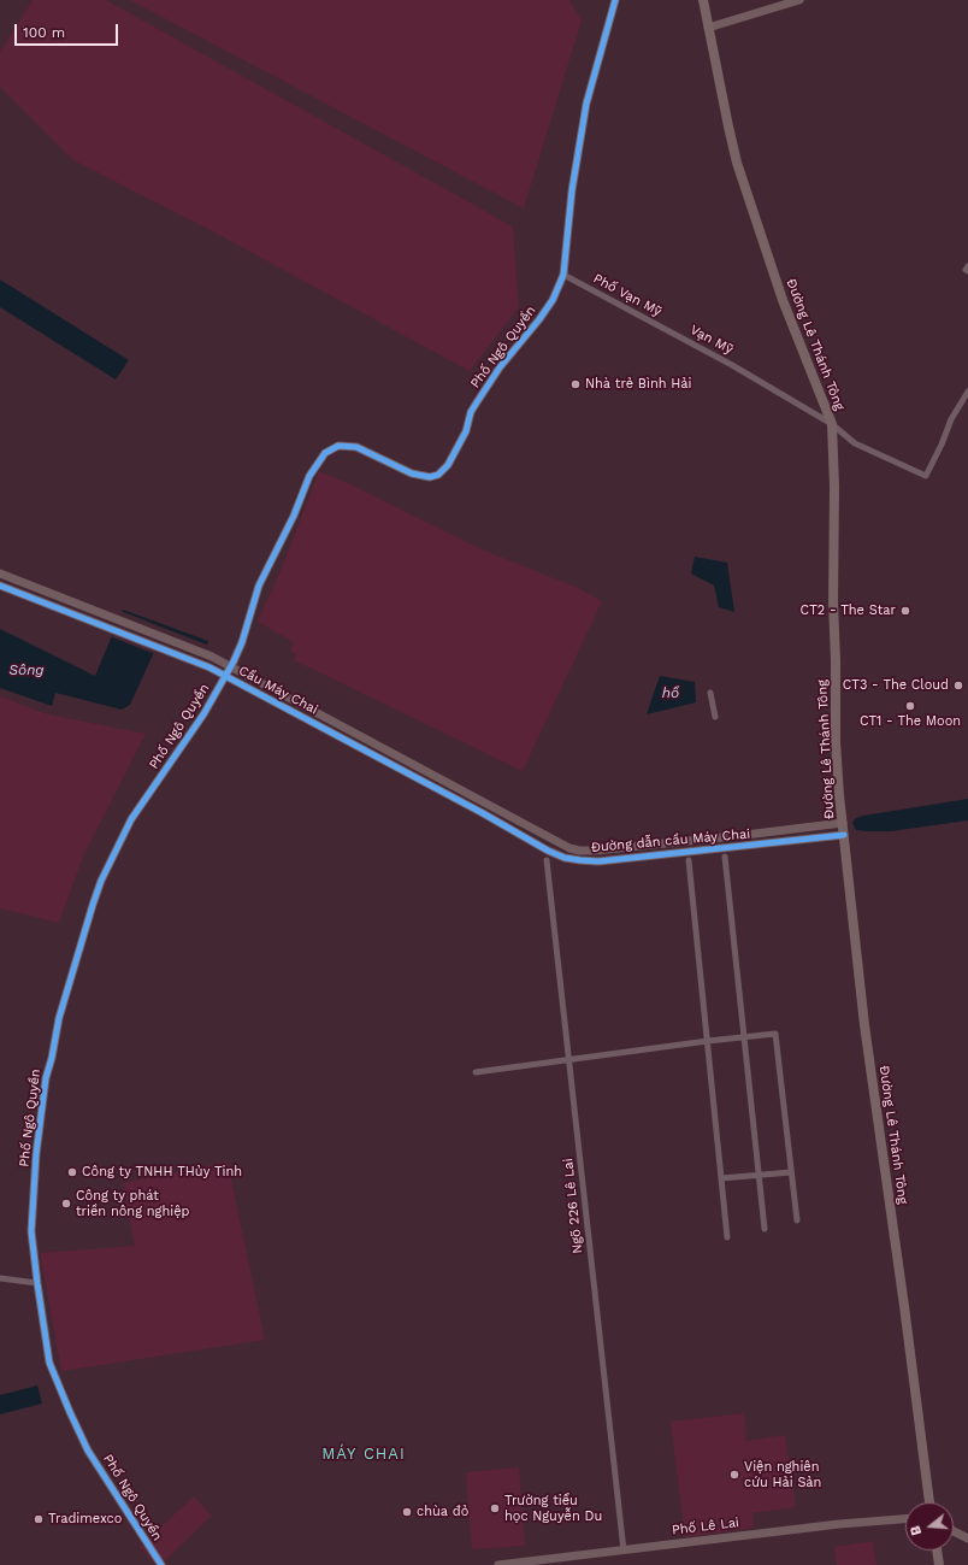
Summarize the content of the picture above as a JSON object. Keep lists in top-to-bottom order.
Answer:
{
  "streets": {
    "main road": ["Đường Lê Thánh Tông"],
    "street": [
      "Phố Vạn Mỹ",
      "Vạn Mỹ",
      "Phố Ngô Quyền",
      "Cầu Máy Chai",
      "Đường dẫn cầu Máy Chai",
      "Ngõ 226 Lê Lai",
      "Phố Lê Lai"
    ]
  },
  "crossings": [
    ["Phố Vạn Mỹ", "Vạn Mỹ"],
    ["Phố Vạn Mỹ", "Phố Ngô Quyền"],
    ["Vạn Mỹ", "Đường Lê Thánh Tông"],
    ["Đường Lê Thánh Tông", "Đường dẫn cầu Máy Chai"],
    ["Cầu Máy Chai", "Đường dẫn cầu Máy Chai"],
    ["Ngõ 226 Lê Lai", "Phố Lê Lai"]
  ],
  "districts": ["MÁY CHAI"],
  "water": ["Sông", "hồ"],
  "places": [
    "Nhà trẻ Bình Hải",
    "CT2 - The Star",
    "CT3 - The Cloud",
    "CT1 - The Moon",
    "Công ty TNHH THủy Tinh",
    "Công ty phát triền nông nghiệp",
    "Viện nghiên cứu Hải Sản",
    "Trường tiểu học Nguyễn Du",
    "chùa đỏ",
    "Tradimexco"
  ],
  "scale_bar": "100 m",
  "north": "left"
}
